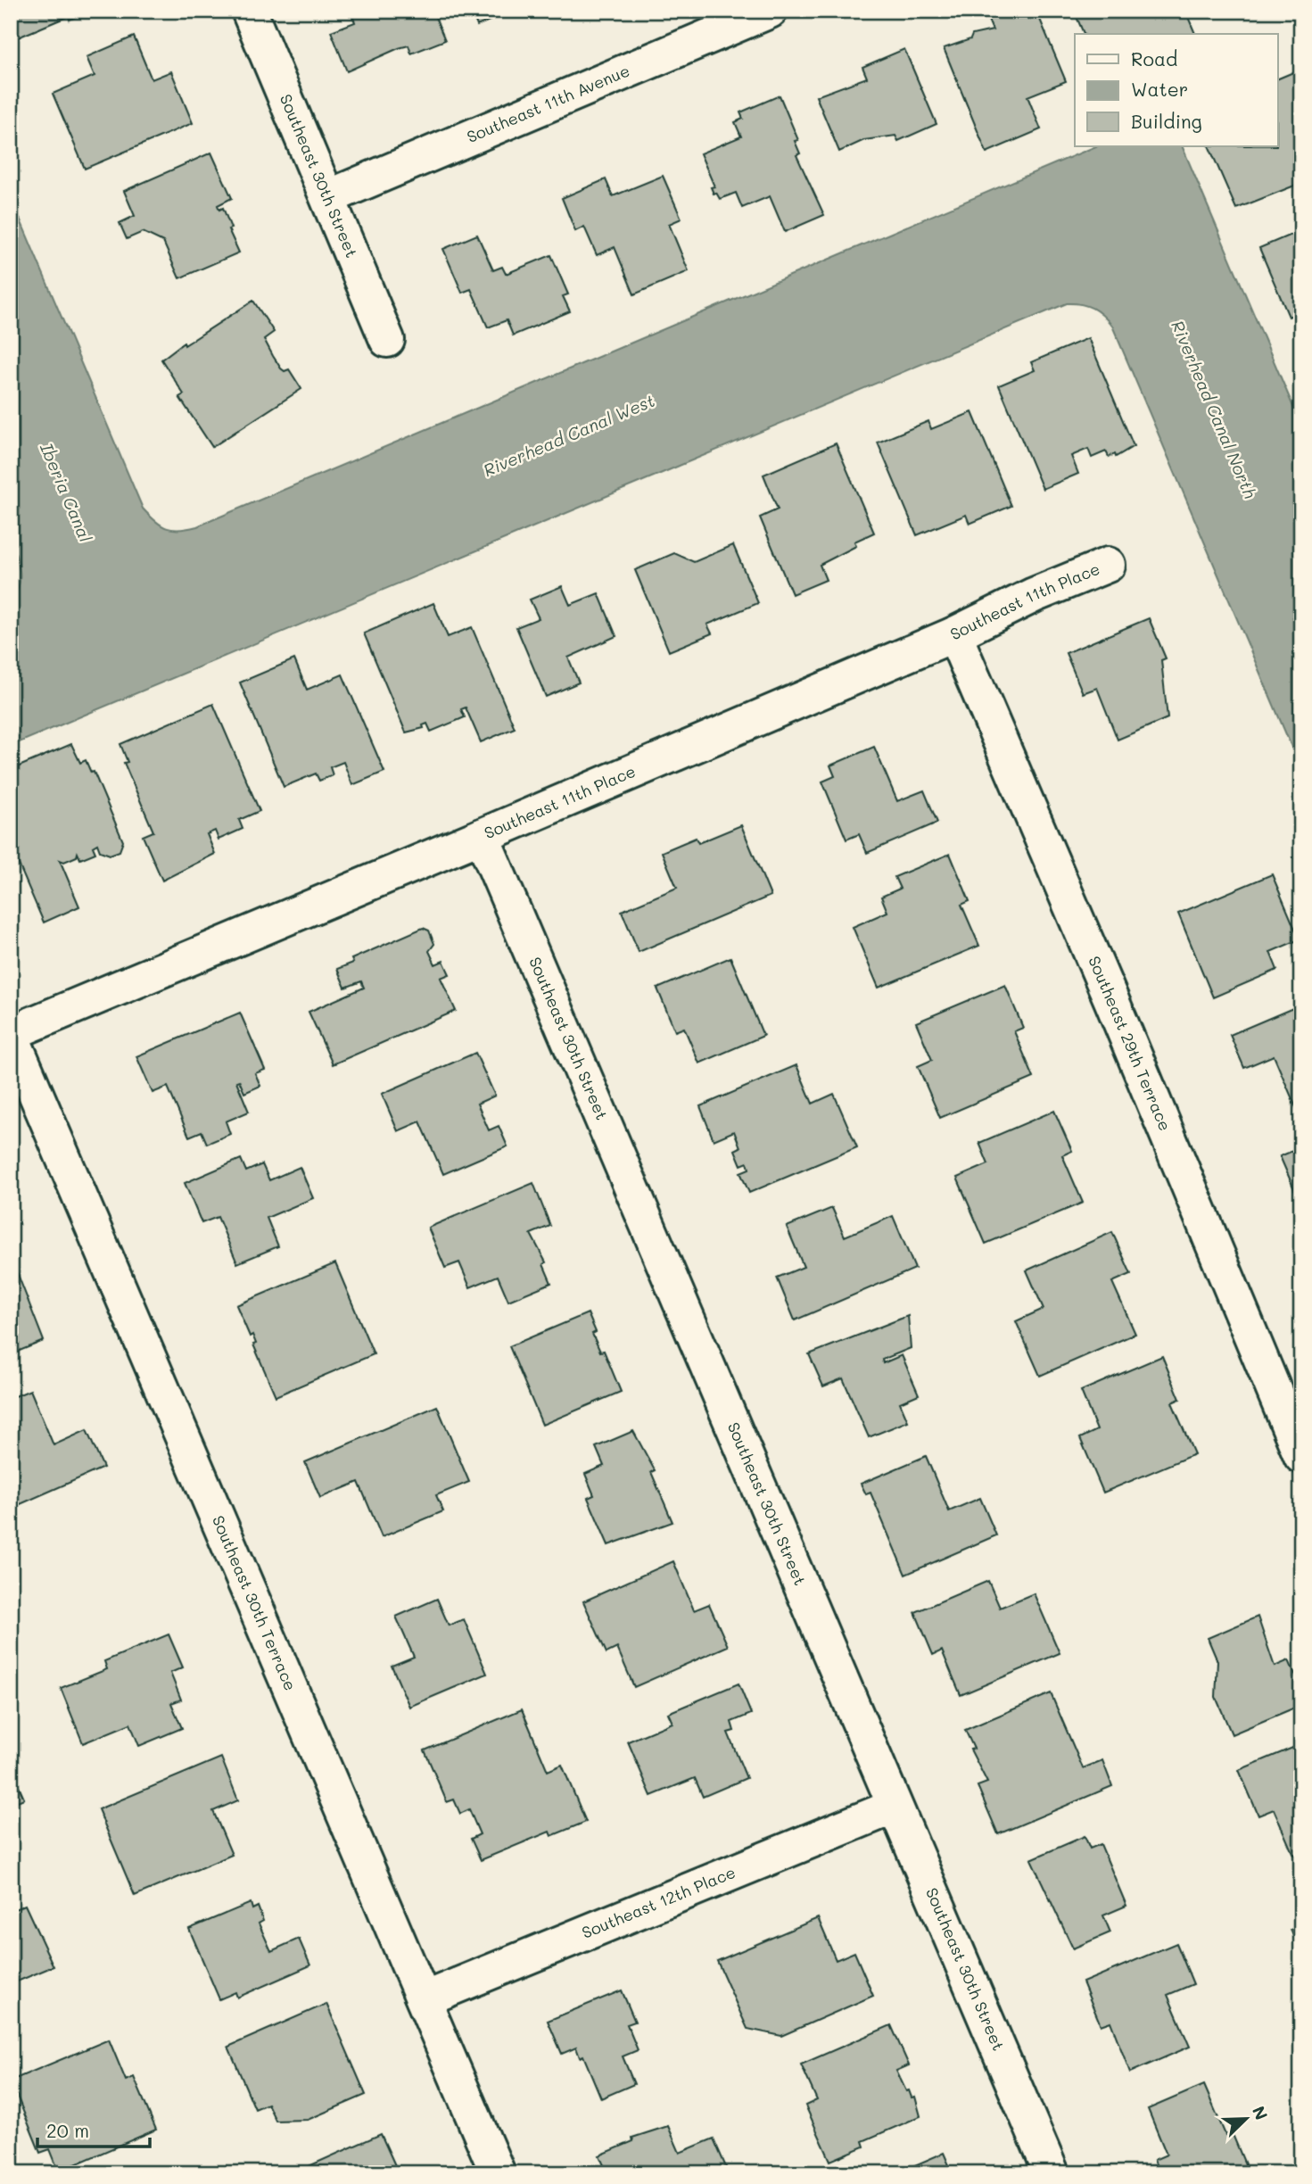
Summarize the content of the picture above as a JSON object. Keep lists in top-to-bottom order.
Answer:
{
  "streets": {
    "street": [
      "Southeast 11th Avenue",
      "Southeast 30th Street",
      "Southeast 11th Place",
      "Southeast 29th Terrace",
      "Southeast 30th Terrace",
      "Southeast 12th Place"
    ]
  },
  "crossings": [
    ["Southeast 11th Avenue", "Southeast 30th Street"],
    ["Southeast 30th Street", "Southeast 11th Place"],
    ["Southeast 30th Street", "Southeast 12th Place"],
    ["Southeast 11th Place", "Southeast 29th Terrace"],
    ["Southeast 11th Place", "Southeast 30th Terrace"],
    ["Southeast 30th Terrace", "Southeast 12th Place"]
  ],
  "water": ["Riverhead Canal North", "Riverhead Canal West", "Iberia Canal"],
  "legend": ["Road", "Water", "Building"],
  "scale_bar": "20 m",
  "north": "top right"
}
